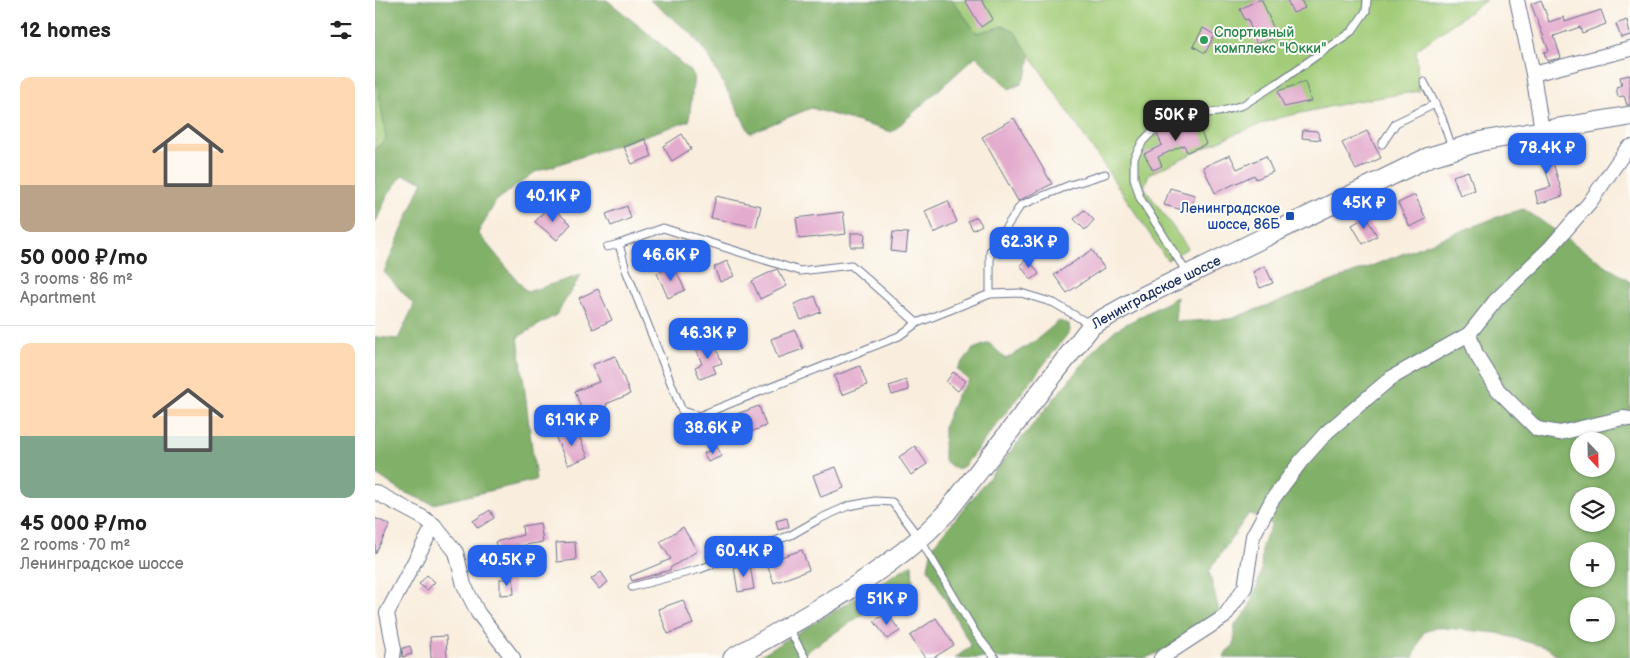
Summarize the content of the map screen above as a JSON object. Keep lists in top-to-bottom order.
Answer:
{
  "streets": {
    "main road": ["Ленинградское шоссе"]
  },
  "places": {
    "other": ["Спортивный комплекс \"Юкки\""],
    "transit": ["Ленинградское шоссе, 86Б"]
  },
  "north": "bottom",
  "page": {
    "heading": "12 homes",
    "list": [
      {
        "name": "50 000 ₽/mo",
        "note": "3 rooms · 86 m² · Apartment"
      },
      {
        "name": "45 000 ₽/mo",
        "note": "2 rooms · 70 m² · Ленинградское шоссе"
      }
    ],
    "price": [
      "50K ₽",
      "78.4K ₽",
      "40.1K ₽",
      "45K ₽",
      "62.3K ₽",
      "46.6K ₽",
      "46.3K ₽",
      "61.9K ₽",
      "38.6K ₽",
      "60.4K ₽",
      "40.5K ₽",
      "51K ₽"
    ],
    "map_buttons": ["+", "−"]
  }
}
